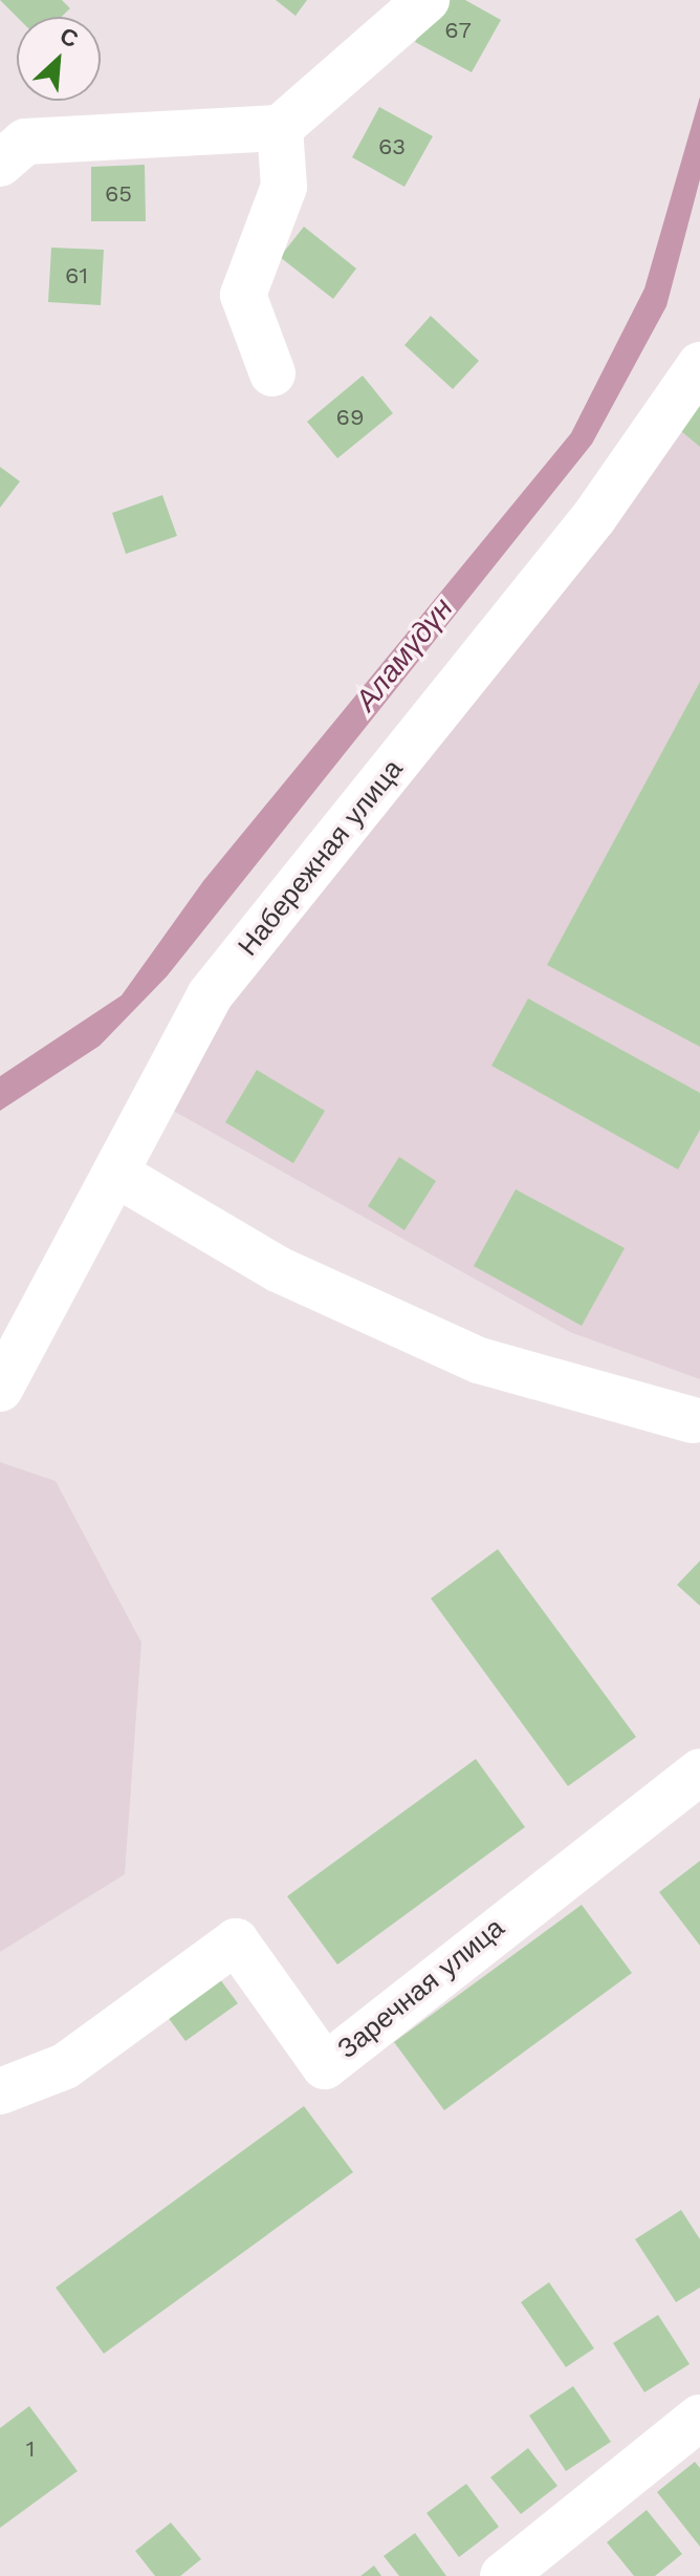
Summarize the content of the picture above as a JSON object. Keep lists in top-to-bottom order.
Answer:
{
  "streets": {
    "street": ["Набережная улица", "Заречная улица"]
  },
  "water": ["Аламүдүн"],
  "house_numbers": [
    "67",
    "63",
    "65",
    "61",
    "69",
    "1"
  ],
  "north": "top right"
}
